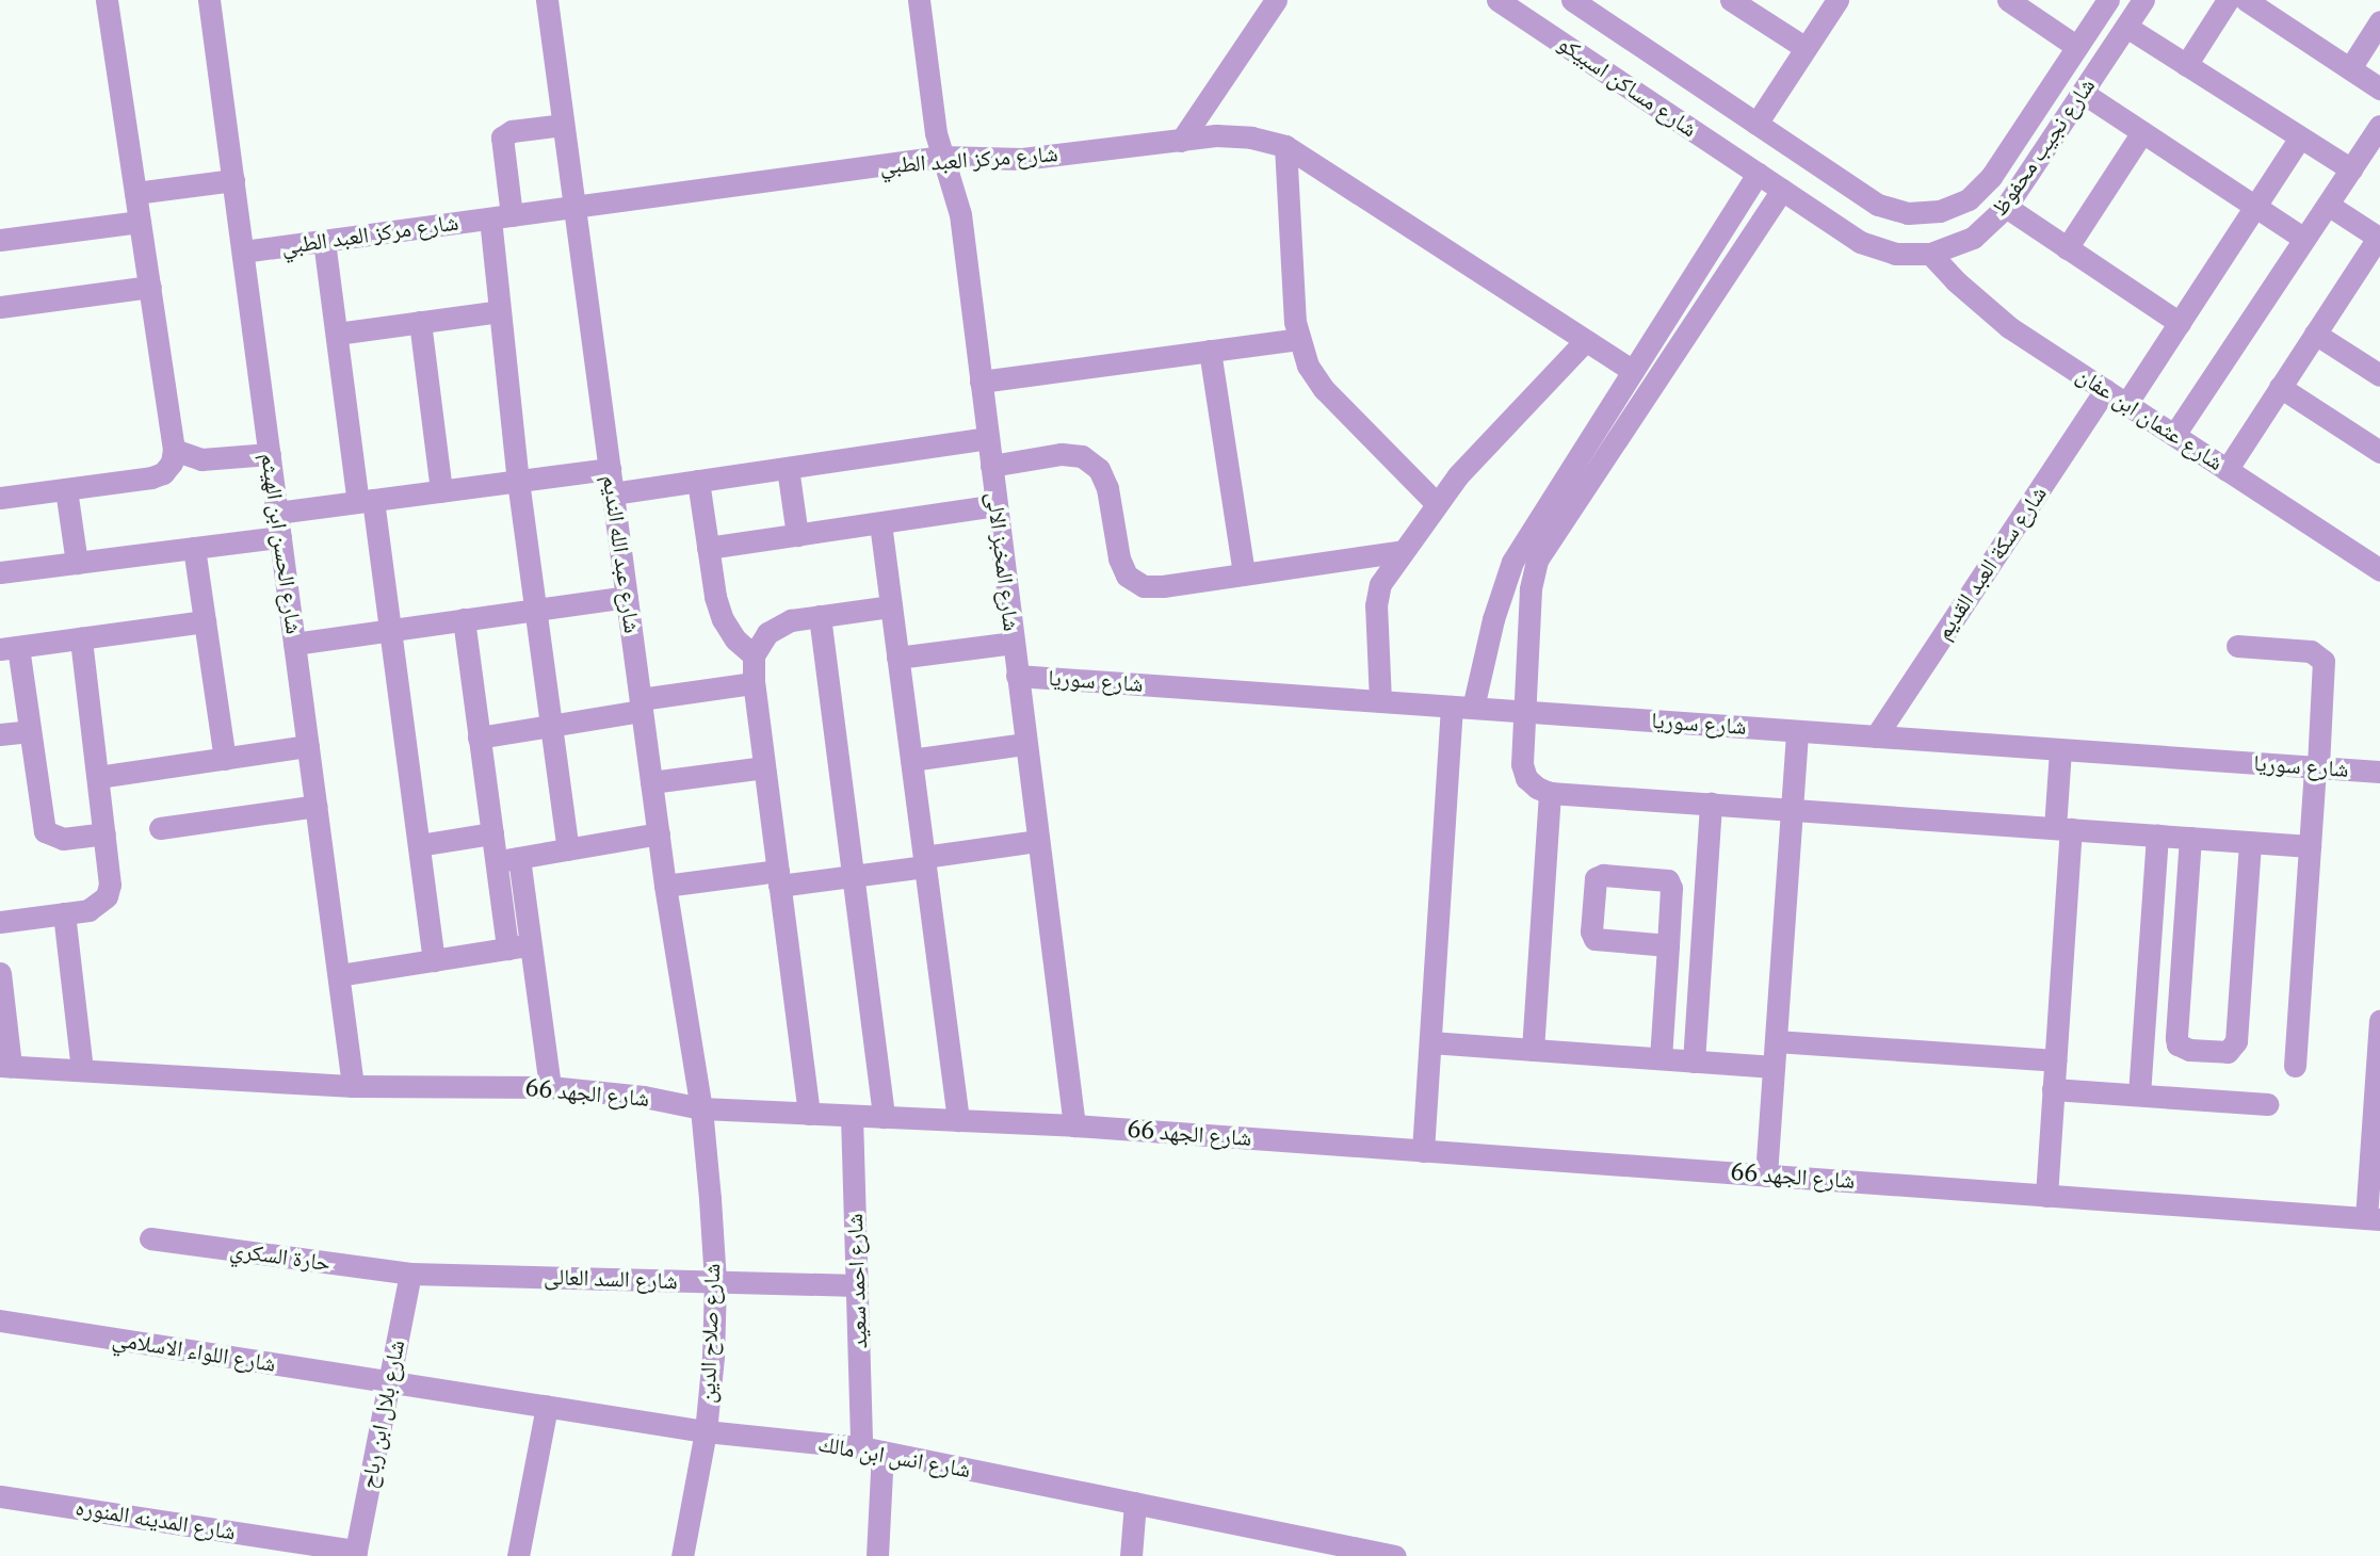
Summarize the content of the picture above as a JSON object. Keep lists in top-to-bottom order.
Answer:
{
  "streets": {
    "street": [
      "شارع مساكن اسبيكو",
      "شارع نجيب محفوظ",
      "شارع مركز العبد الطبي",
      "شارع عثمان ابن عفان",
      "شارع الحسن ابن الهيثم",
      "شارع عبد الله النديم",
      "شارع المخبز الالى",
      "شارع سكة العبد القديم",
      "شارع سوريا",
      "شارع الجهد 66",
      "حارة السكري",
      "شارع السد العالى",
      "شارع احمد سعيد",
      "شارع صلاح الدين",
      "شارع اللواء الاسلامي",
      "شارع بلال ابن رباح",
      "شارع انس ابن مالك",
      "شارع المدينه المنوره"
    ]
  },
  "crossings": [
    ["شارع مساكن اسبيكو", "شارع نجيب محفوظ"],
    ["شارع نجيب محفوظ", "شارع عثمان ابن عفان"],
    ["شارع مركز العبد الطبي", "شارع الحسن ابن الهيثم"],
    ["شارع مركز العبد الطبي", "شارع عبد الله النديم"],
    ["شارع مركز العبد الطبي", "شارع المخبز الالى"],
    ["شارع عثمان ابن عفان", "شارع سكة العبد القديم"],
    ["شارع الحسن ابن الهيثم", "شارع الجهد 66"],
    ["شارع عبد الله النديم", "شارع الجهد 66"],
    ["شارع عبد الله النديم", "شارع صلاح الدين"],
    ["شارع المخبز الالى", "شارع سوريا"],
    ["شارع المخبز الالى", "شارع الجهد 66"],
    ["شارع سكة العبد القديم", "شارع سوريا"],
    ["شارع الجهد 66", "شارع احمد سعيد"],
    ["شارع الجهد 66", "شارع صلاح الدين"],
    ["حارة السكري", "شارع السد العالى"],
    ["حارة السكري", "شارع بلال ابن رباح"],
    ["شارع السد العالى", "شارع احمد سعيد"],
    ["شارع السد العالى", "شارع صلاح الدين"],
    ["شارع السد العالى", "شارع بلال ابن رباح"],
    ["شارع احمد سعيد", "شارع انس ابن مالك"],
    ["شارع صلاح الدين", "شارع انس ابن مالك"],
    ["شارع اللواء الاسلامي", "شارع بلال ابن رباح"],
    ["شارع اللواء الاسلامي", "شارع انس ابن مالك"],
    ["شارع بلال ابن رباح", "شارع انس ابن مالك"],
    ["شارع بلال ابن رباح", "شارع المدينه المنوره"]
  ]
}
